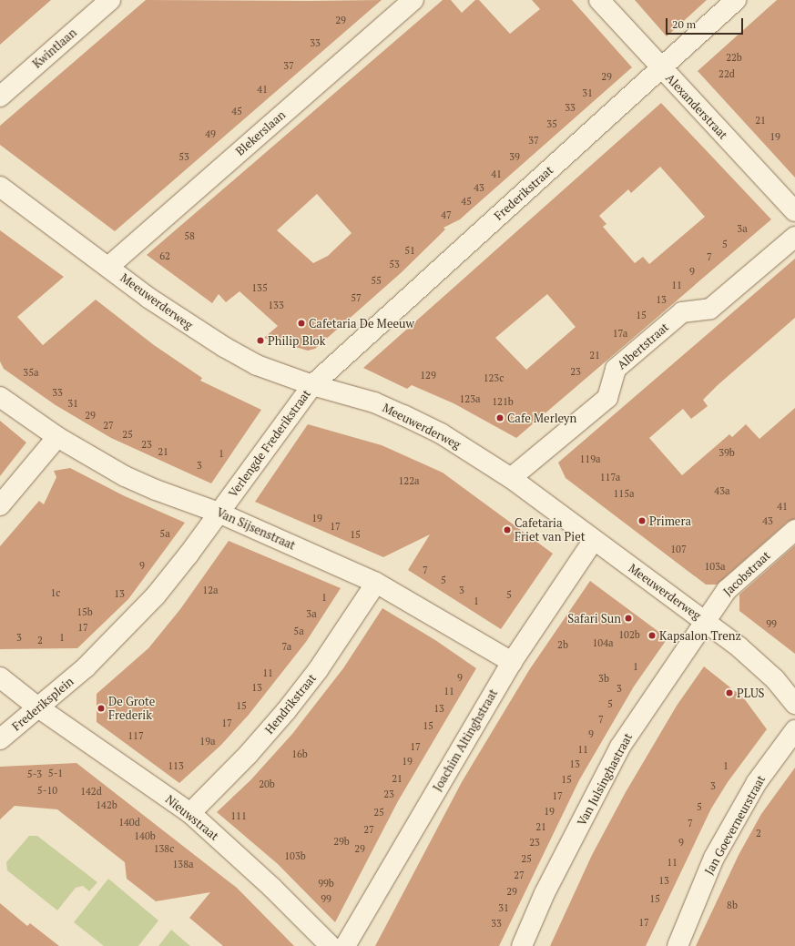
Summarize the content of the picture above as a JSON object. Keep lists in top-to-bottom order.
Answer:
{
  "streets": {
    "street": [
      "Kwintlaan",
      "Alexanderstraat",
      "Blekerslaan",
      "Frederikstraat",
      "Meeuwerderweg",
      "Albertstraat",
      "Verlengde Frederikstraat",
      "Van Sijsenstraat",
      "Jacobstraat",
      "Frederiksplein",
      "Hendrikstraat",
      "Joachim Altinghstraat",
      "Van Julsinghastraat",
      "Nieuwstraat",
      "Jan Goeverneurstraat"
    ]
  },
  "crossings": [
    ["Alexanderstraat", "Frederikstraat"],
    ["Blekerslaan", "Meeuwerderweg"],
    ["Frederikstraat", "Meeuwerderweg"],
    ["Frederikstraat", "Verlengde Frederikstraat"],
    ["Meeuwerderweg", "Albertstraat"],
    ["Meeuwerderweg", "Verlengde Frederikstraat"],
    ["Meeuwerderweg", "Jacobstraat"],
    ["Meeuwerderweg", "Joachim Altinghstraat"],
    ["Meeuwerderweg", "Van Julsinghastraat"],
    ["Verlengde Frederikstraat", "Van Sijsenstraat"],
    ["Verlengde Frederikstraat", "Frederiksplein"],
    ["Van Sijsenstraat", "Hendrikstraat"],
    ["Van Sijsenstraat", "Joachim Altinghstraat"],
    ["Jacobstraat", "Van Julsinghastraat"],
    ["Frederiksplein", "Nieuwstraat"],
    ["Hendrikstraat", "Nieuwstraat"]
  ],
  "places": [
    "Cafetaria De Meeuw",
    "Philip Blok",
    "Cafe Merleyn",
    "Primera",
    "Cafetaria Friet van Piet",
    "Safari Sun",
    "Kapsalon Trenz",
    "PLUS",
    "De Grote Frederik"
  ],
  "house_numbers": [
    "29",
    "33",
    "22b",
    "37",
    "22d",
    "29",
    "41",
    "31",
    "33",
    "45",
    "21",
    "35",
    "49",
    "19",
    "37",
    "53",
    "39",
    "41",
    "43",
    "45",
    "47",
    "3a",
    "58",
    "5",
    "51",
    "62",
    "7",
    "53",
    "9",
    "55",
    "11",
    "135",
    "57",
    "13",
    "133",
    "15",
    "17a",
    "21",
    "23",
    "35a",
    "129",
    "123c",
    "33",
    "123a",
    "121b",
    "31",
    "29",
    "27",
    "25",
    "23",
    "21",
    "39b",
    "1",
    "119a",
    "3",
    "117a",
    "122a",
    "43a",
    "115a",
    "41",
    "19",
    "43",
    "17",
    "5a",
    "15",
    "107",
    "9",
    "103a",
    "7",
    "5",
    "12a",
    "3",
    "1c",
    "13",
    "5",
    "1",
    "1",
    "15b",
    "3a",
    "99",
    "17",
    "5a",
    "102b",
    "3",
    "1",
    "2",
    "104a",
    "2b",
    "7a",
    "1",
    "11",
    "9",
    "3b",
    "13",
    "3",
    "11",
    "5",
    "15",
    "13",
    "7",
    "17",
    "15",
    "9",
    "117",
    "19a",
    "17",
    "11",
    "16b",
    "19",
    "13",
    "113",
    "1",
    "5-1",
    "5-3",
    "21",
    "15",
    "20b",
    "3",
    "5-10",
    "142d",
    "23",
    "17",
    "142b",
    "5",
    "19",
    "25",
    "111",
    "140d",
    "7",
    "21",
    "27",
    "2",
    "140b",
    "29b",
    "23",
    "9",
    "138c",
    "29",
    "103b",
    "25",
    "11",
    "138a",
    "27",
    "13",
    "99b",
    "29",
    "99",
    "15",
    "8b",
    "31",
    "17",
    "33"
  ],
  "scale_bar": "20 m"
}
